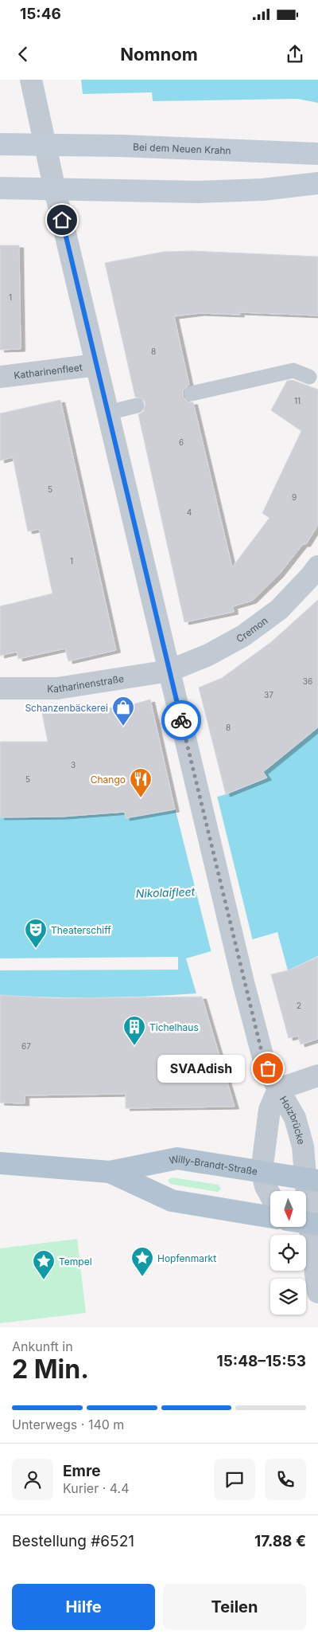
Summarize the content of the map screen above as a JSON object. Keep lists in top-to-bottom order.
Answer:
{
  "streets": {
    "main road": ["Bei dem Neuen Krahn", "Willy-Brandt-Straße"],
    "street": [
      "Katharinenfleet",
      "Cremon",
      "Katharinenstraße",
      "Holzbrücke"
    ]
  },
  "crossings": [
    ["Bei dem Neuen Krahn", "Holzbrücke"],
    ["Katharinenfleet", "Holzbrücke"],
    ["Cremon", "Katharinenstraße"],
    ["Cremon", "Holzbrücke"],
    ["Katharinenstraße", "Holzbrücke"],
    ["Holzbrücke", "Willy-Brandt-Straße"]
  ],
  "water": ["Nikolaifleet"],
  "places": {
    "shop": ["Schanzenbäckerei"],
    "restaurant": ["Chango"],
    "theatre": ["Theaterschiff"],
    "building": ["Tichelhaus"],
    "other": ["SVAAdish"],
    "place": ["Hopfenmarkt", "Tempel"]
  },
  "house_numbers": [
    "1",
    "8",
    "11",
    "6",
    "5",
    "9",
    "4",
    "1",
    "36",
    "37",
    "8",
    "3",
    "5",
    "2",
    "67"
  ],
  "north": "bottom",
  "page": {
    "status": "15:46",
    "header": "Nomnom",
    "bubble": "SVAAdish",
    "heading": ["2 Min.", "Ankunft in", "15:48–15:53"],
    "panel": [
      "Emre",
      "Kurier · 4.4",
      "Bestellung #6521",
      "17.88 €"
    ],
    "bar": "Unterwegs · 140 m",
    "buttons": ["Hilfe", "Teilen"]
  }
}
